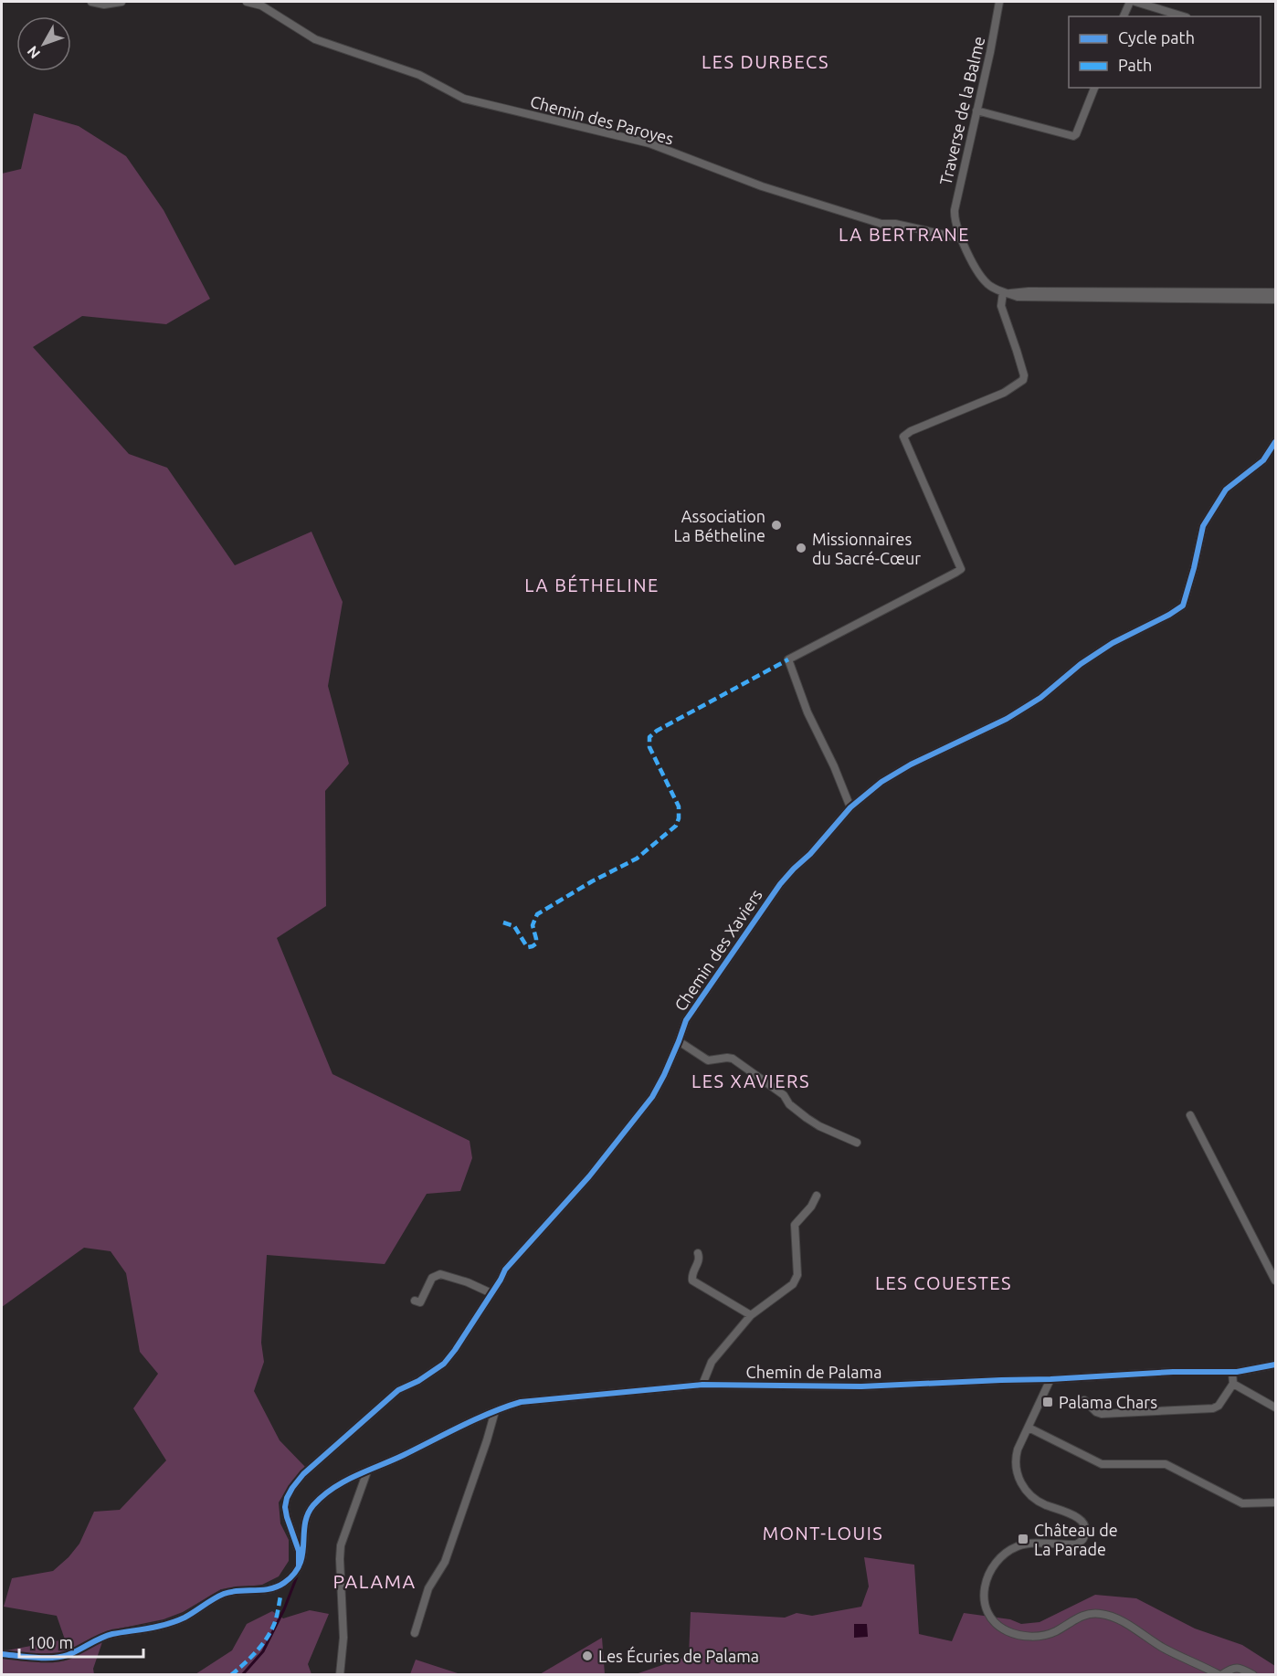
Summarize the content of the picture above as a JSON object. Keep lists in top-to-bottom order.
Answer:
{
  "streets": {
    "street": [
      "Traverse de la Balme",
      "Chemin des Paroyes",
      "Chemin des Xaviers",
      "Chemin de Palama"
    ]
  },
  "crossings": [
    ["Traverse de la Balme", "Chemin des Paroyes"],
    ["Chemin des Xaviers", "Chemin de Palama"]
  ],
  "districts": [
    "LES DURBECS",
    "LA BERTRANE",
    "LA BÉTHELINE",
    "LES XAVIERS",
    "LES COUESTES",
    "MONT-LOUIS",
    "PALAMA"
  ],
  "places": {
    "other": ["Association La Bétheline", "Missionnaires du Sacré-Cœur", "Les Écuries de Palama"],
    "transit": ["Palama Chars", "Château de La Parade"]
  },
  "legend": ["Cycle path", "Path"],
  "scale_bar": "100 m",
  "north": "bottom left"
}
